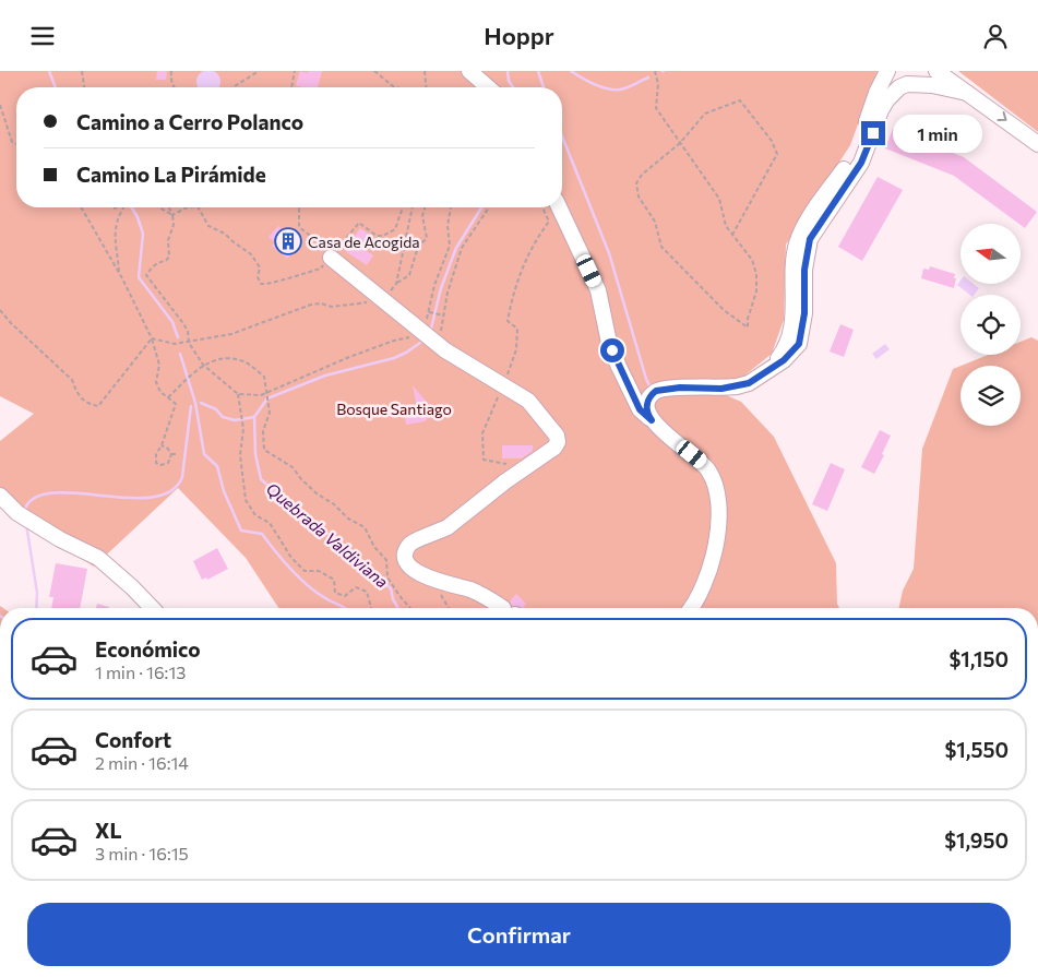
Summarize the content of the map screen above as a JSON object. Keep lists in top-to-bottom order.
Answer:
{
  "water": ["Quebrada Valdiviana"],
  "parks": ["Bosque Santiago"],
  "places": {
    "building": ["Casa de Acogida"]
  },
  "north": "left",
  "page": {
    "header": "Hoppr",
    "banner": ["Camino a Cerro Polanco", "Camino La Pirámide"],
    "bubble": "1 min",
    "list": [
      {
        "name": "Económico",
        "note": "1 min · 16:13",
        "value": "$1,150"
      },
      {
        "name": "Confort",
        "note": "2 min · 16:14",
        "value": "$1,550"
      },
      {
        "name": "XL",
        "note": "3 min · 16:15",
        "value": "$1,950"
      }
    ],
    "buttons": "Confirmar"
  }
}
